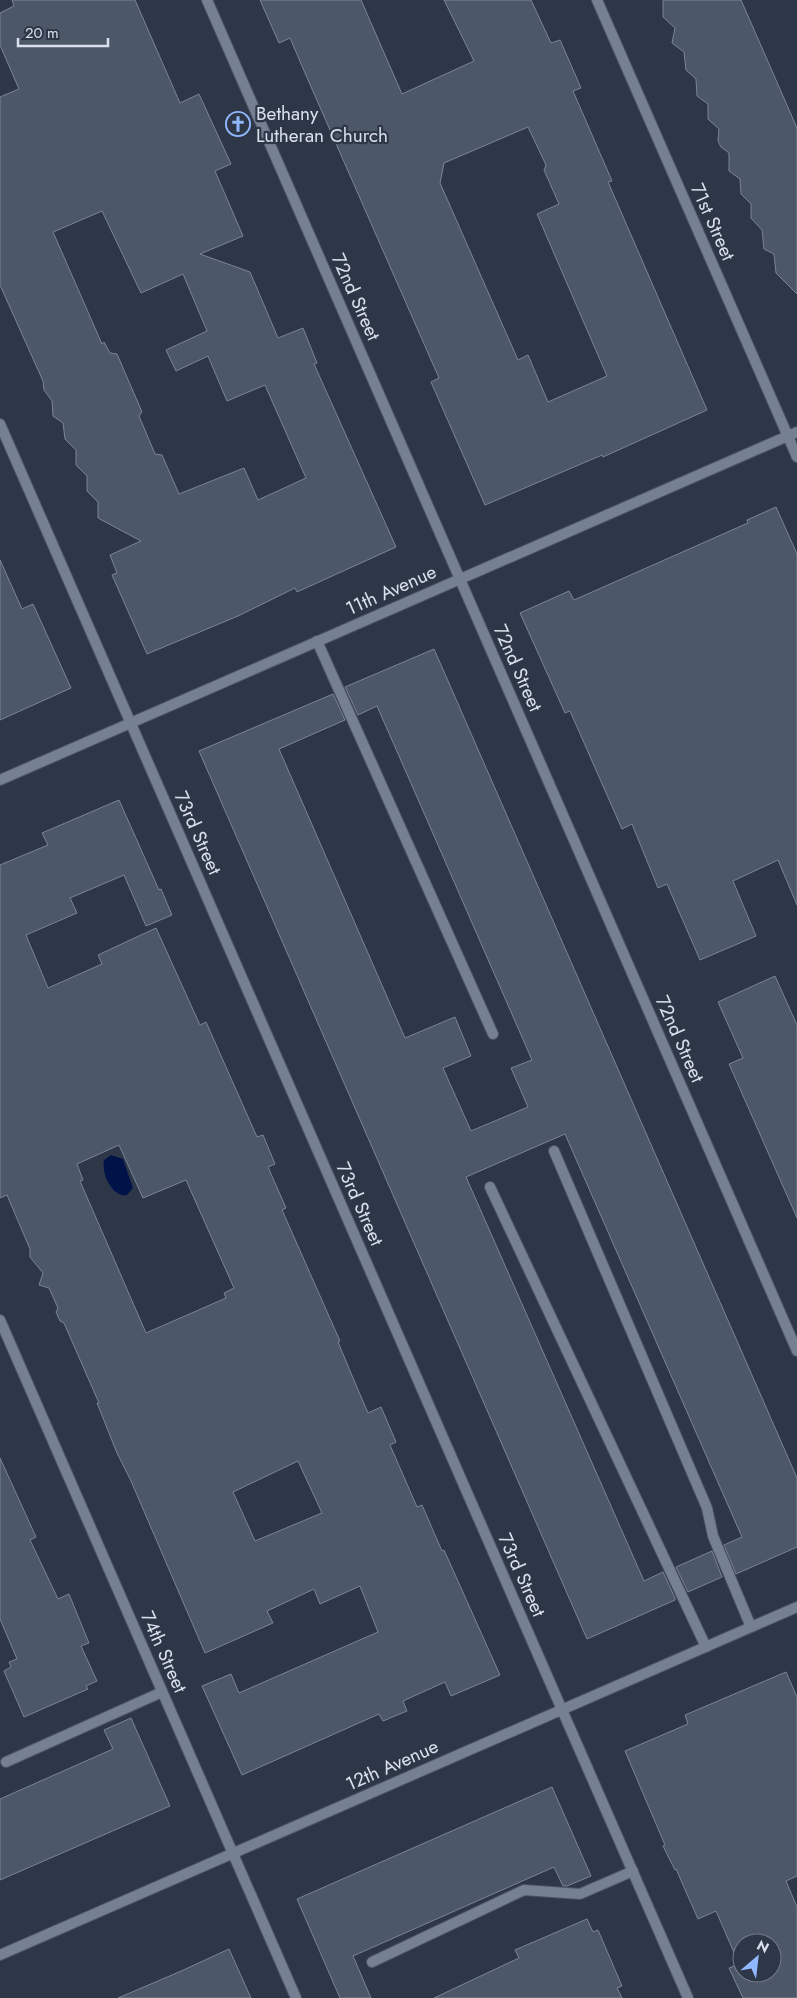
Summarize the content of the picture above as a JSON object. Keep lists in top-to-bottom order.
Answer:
{
  "streets": {
    "street": [
      "71st Street",
      "72nd Street",
      "11th Avenue",
      "73rd Street",
      "74th Street",
      "12th Avenue"
    ]
  },
  "crossings": [
    ["71st Street", "11th Avenue"],
    ["72nd Street", "11th Avenue"],
    ["11th Avenue", "73rd Street"],
    ["73rd Street", "12th Avenue"],
    ["74th Street", "12th Avenue"]
  ],
  "places": {
    "church": ["Bethany Lutheran Church"]
  },
  "scale_bar": "20 m",
  "north": "top right"
}
